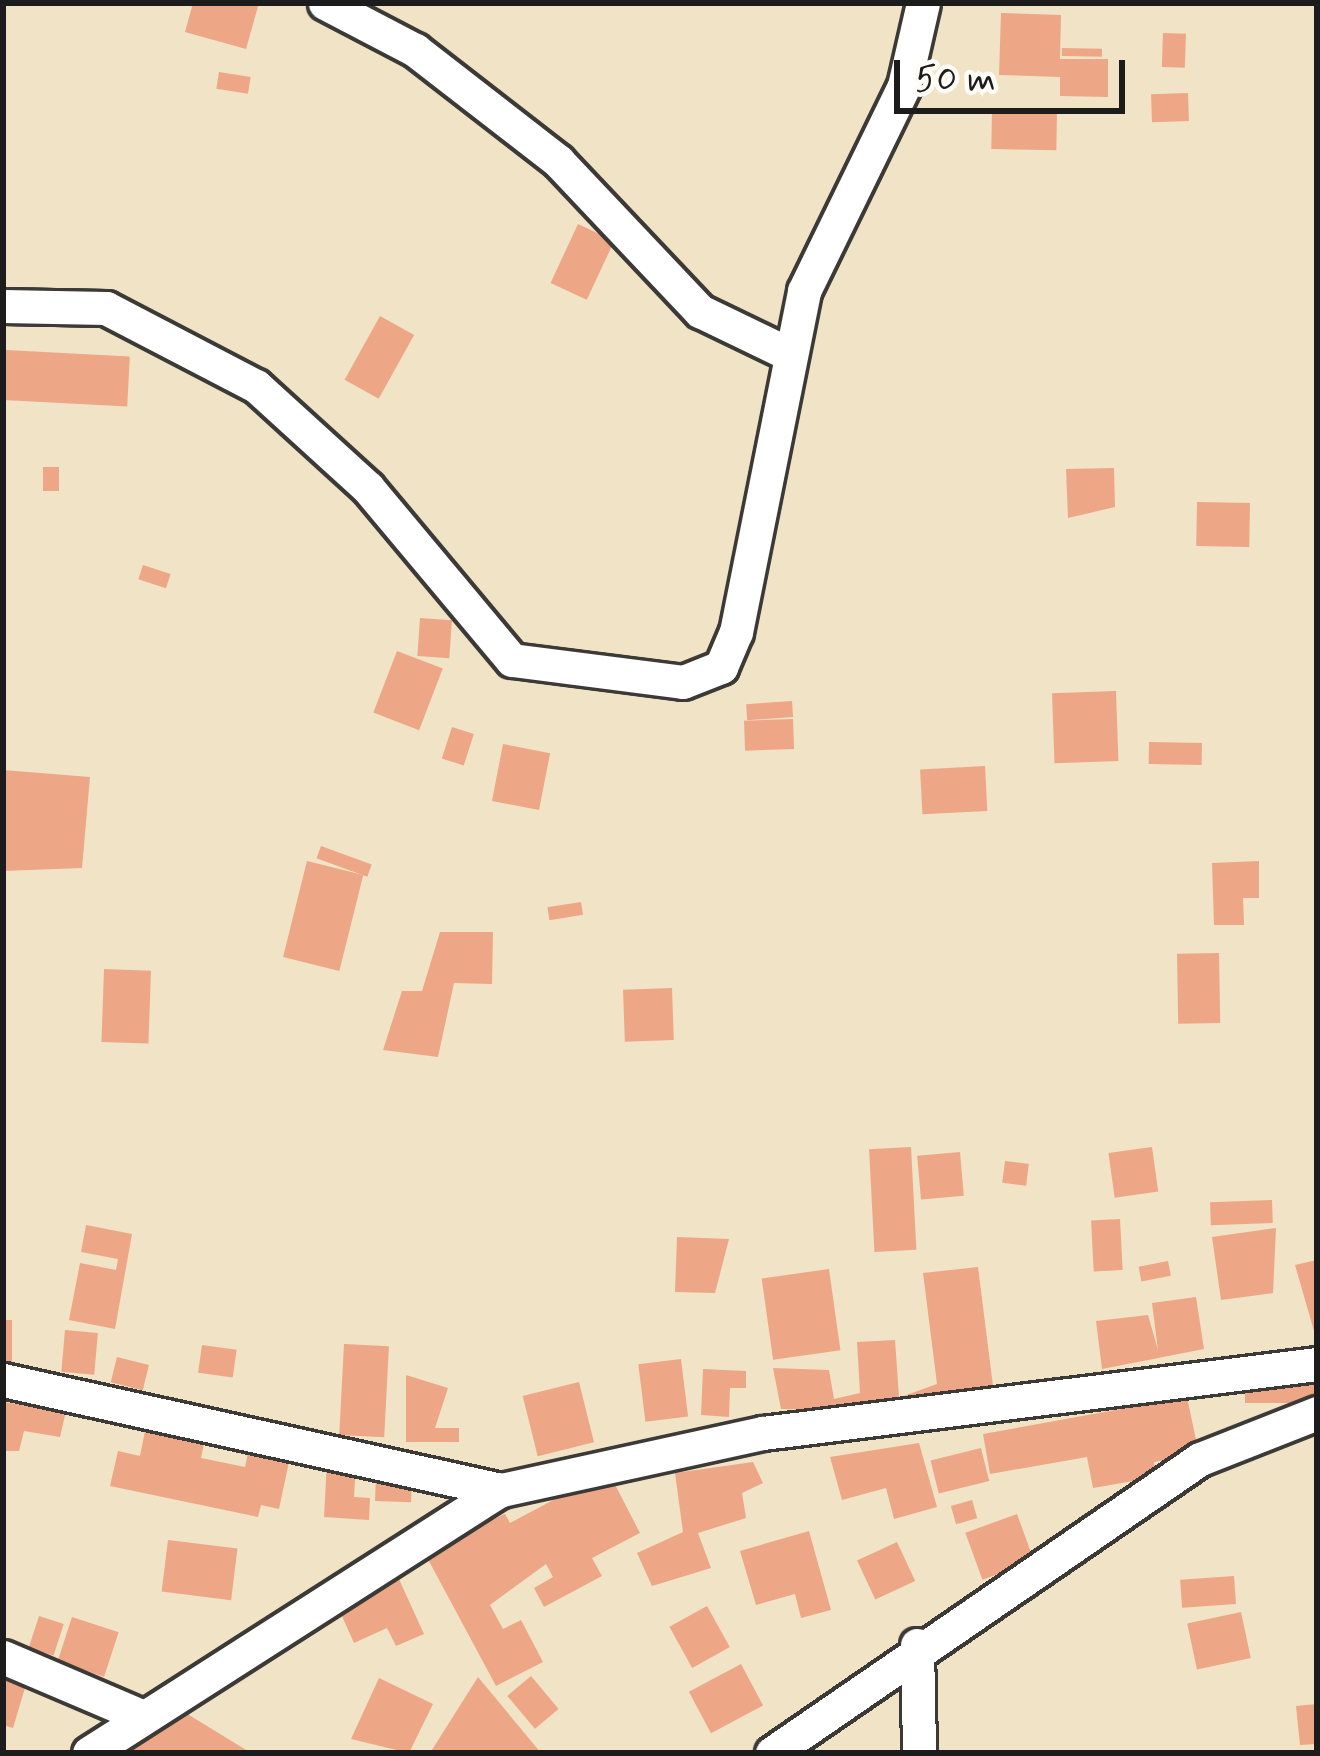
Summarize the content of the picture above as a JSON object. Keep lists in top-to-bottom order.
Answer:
{
  "scale_bar": "50 m"
}
